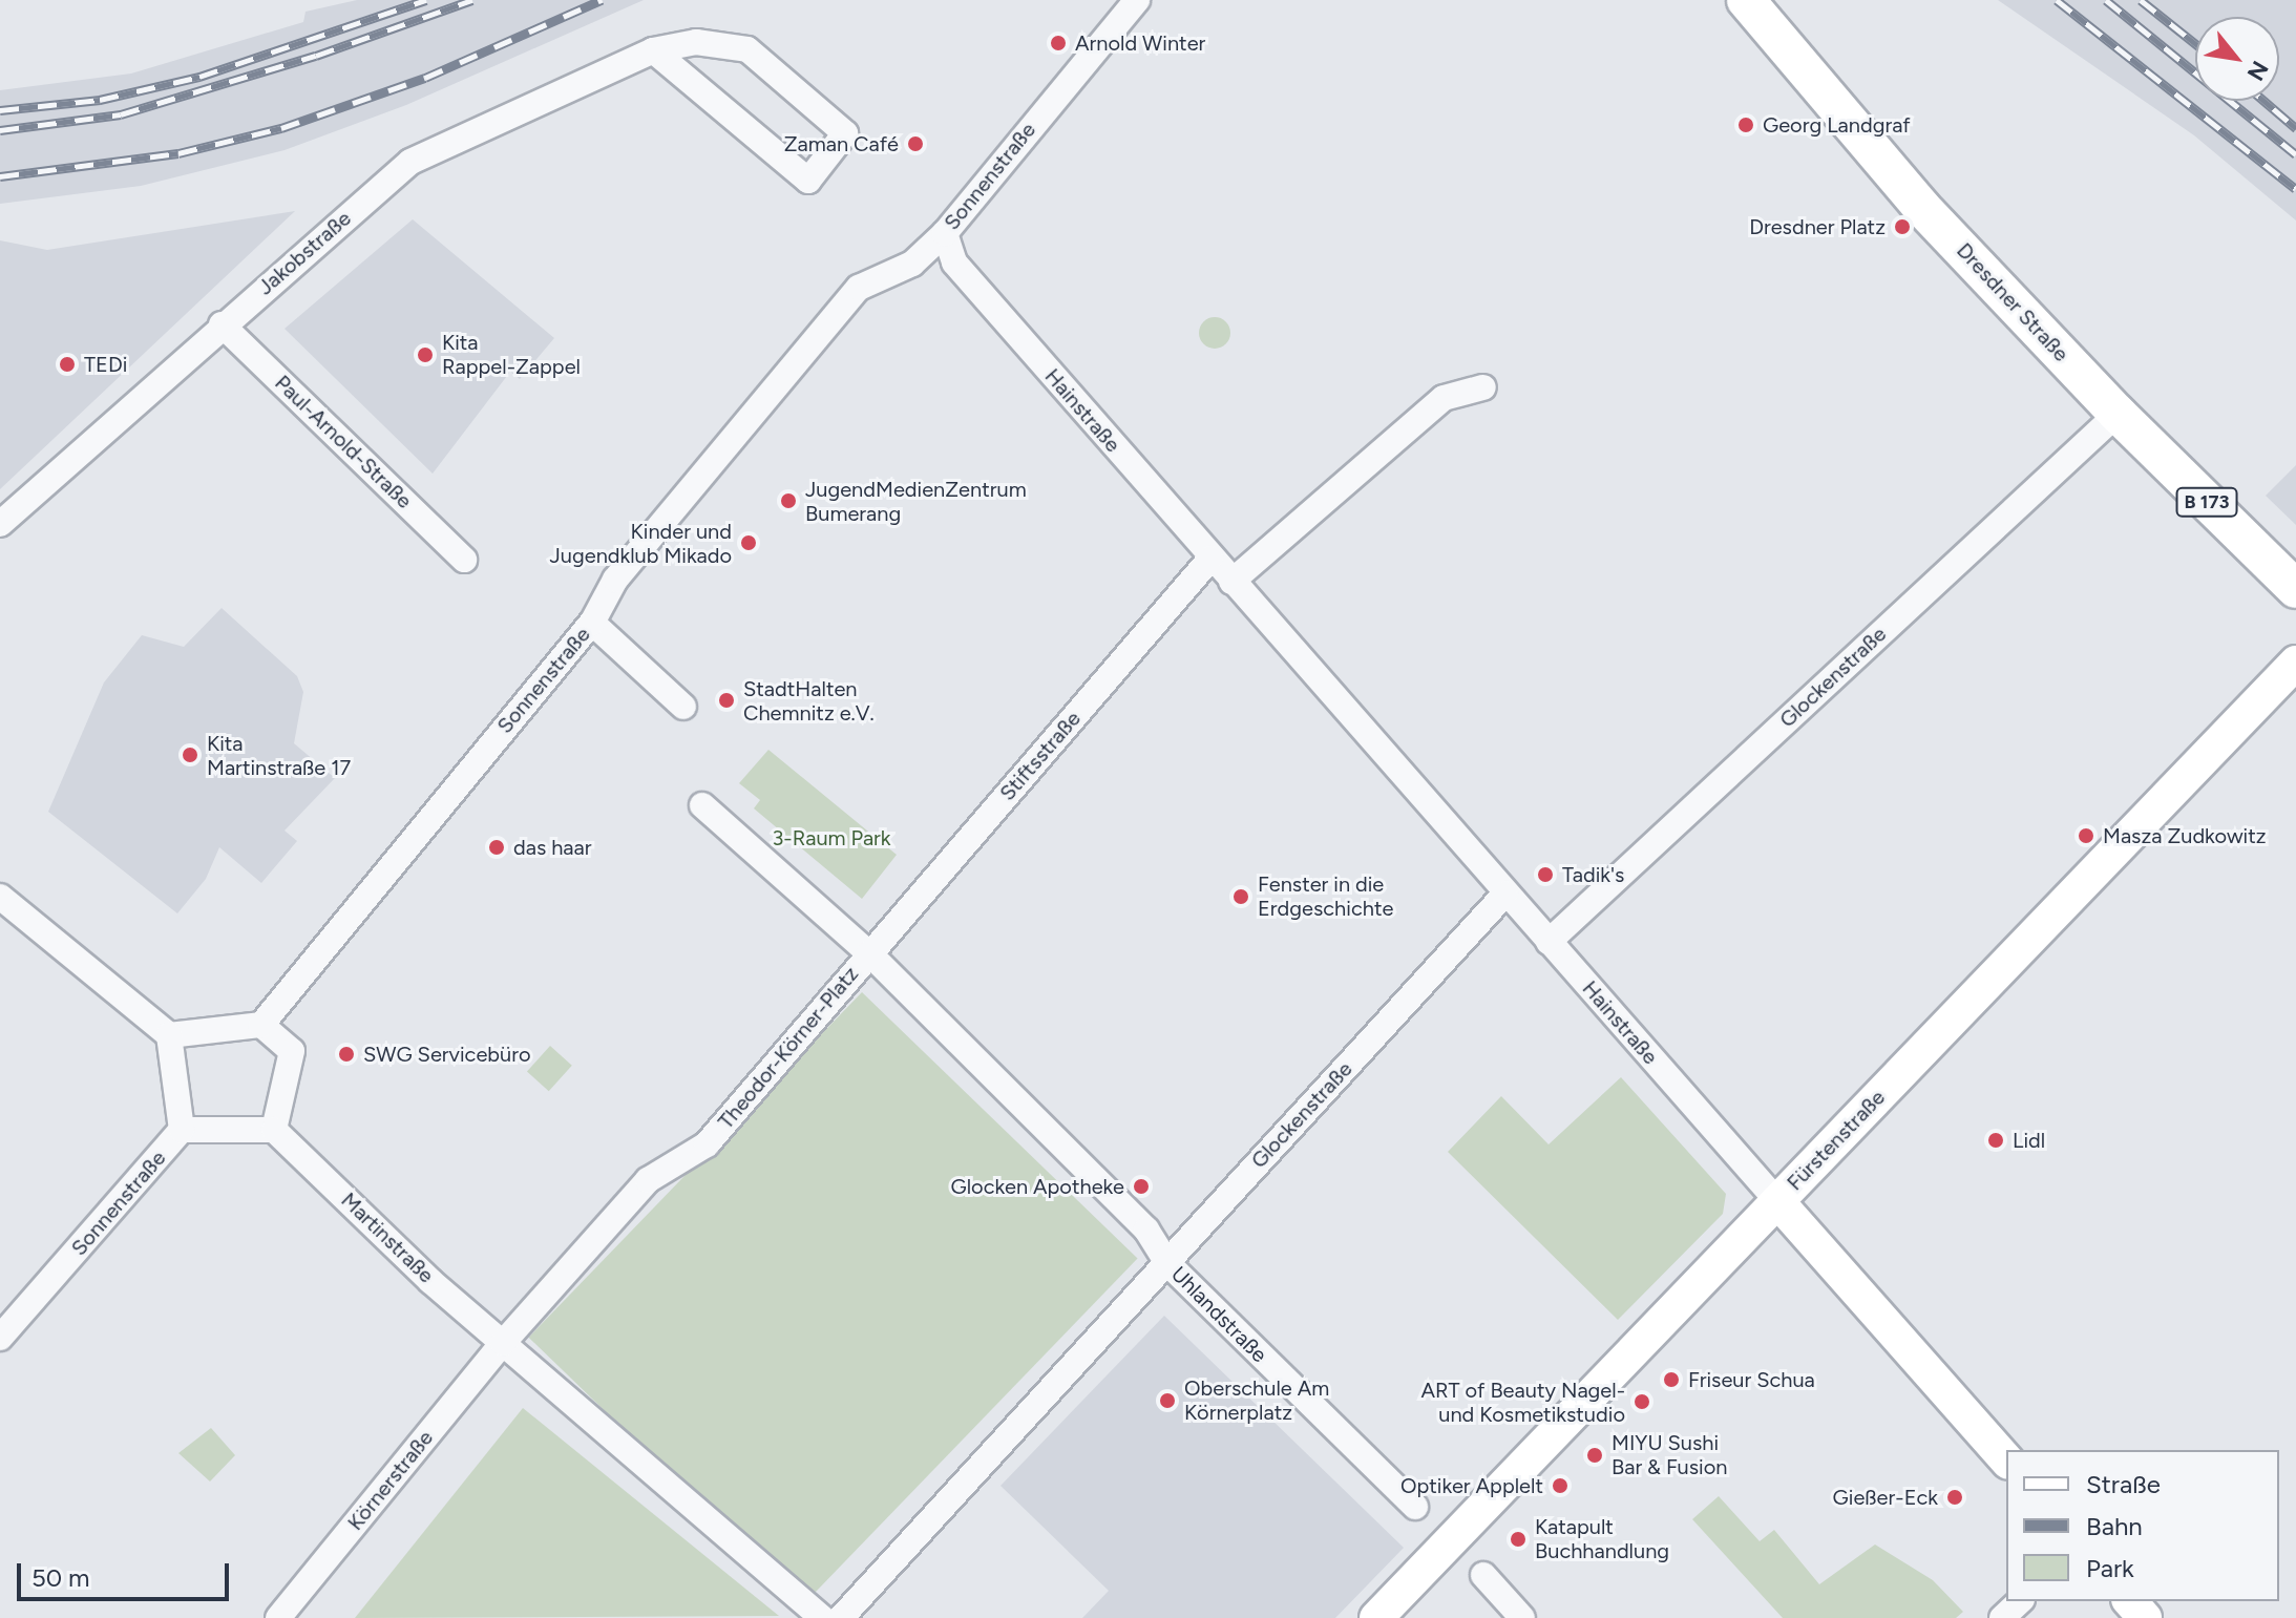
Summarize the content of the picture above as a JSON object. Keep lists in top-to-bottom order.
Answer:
{
  "streets": {
    "main road": ["Dresdner Straße", "B 173"],
    "street": [
      "Sonnenstraße",
      "Jakobstraße",
      "Hainstraße",
      "Paul-Arnold-Straße",
      "Glockenstraße",
      "Stiftsstraße",
      "Theodor-Körner-Platz",
      "Fürstenstraße",
      "Martinstraße",
      "Uhlandstraße",
      "Körnerstraße"
    ]
  },
  "crossings": [
    ["Sonnenstraße", "Hainstraße"],
    ["Jakobstraße", "Paul-Arnold-Straße"],
    ["Dresdner Straße", "Glockenstraße"],
    ["Hainstraße", "Glockenstraße"],
    ["Hainstraße", "Stiftsstraße"],
    ["Hainstraße", "Fürstenstraße"],
    ["Glockenstraße", "Theodor-Körner-Platz"],
    ["Glockenstraße", "Uhlandstraße"],
    ["Stiftsstraße", "Theodor-Körner-Platz"],
    ["Theodor-Körner-Platz", "Martinstraße"],
    ["Theodor-Körner-Platz", "Uhlandstraße"],
    ["Theodor-Körner-Platz", "Körnerstraße"],
    ["Martinstraße", "Körnerstraße"]
  ],
  "parks": ["3-Raum Park"],
  "places": [
    "Arnold Winter",
    "Georg Landgraf",
    "Zaman Café",
    "Dresdner Platz",
    "Kita Rappel-Zappel",
    "TEDi",
    "JugendMedienZentrum Bumerang",
    "Kinder und Jugendklub Mikado",
    "StadtHalten Chemnitz e.V.",
    "Kita Martinstraße 17",
    "Masza Zudkowitz",
    "das haar",
    "Tadik's",
    "Fenster in die Erdgeschichte",
    "SWG Servicebüro",
    "Lidl",
    "Glocken Apotheke",
    "Friseur Schua",
    "Oberschule Am Körnerplatz",
    "ART of Beauty Nagel- und Kosmetikstudio",
    "MIYU Sushi Bar & Fusion",
    "Optiker Applelt",
    "Gießer-Eck",
    "Katapult Buchhandlung"
  ],
  "legend": ["Straße", "Bahn", "Park"],
  "scale_bar": "50 m",
  "north": "bottom right"
}
